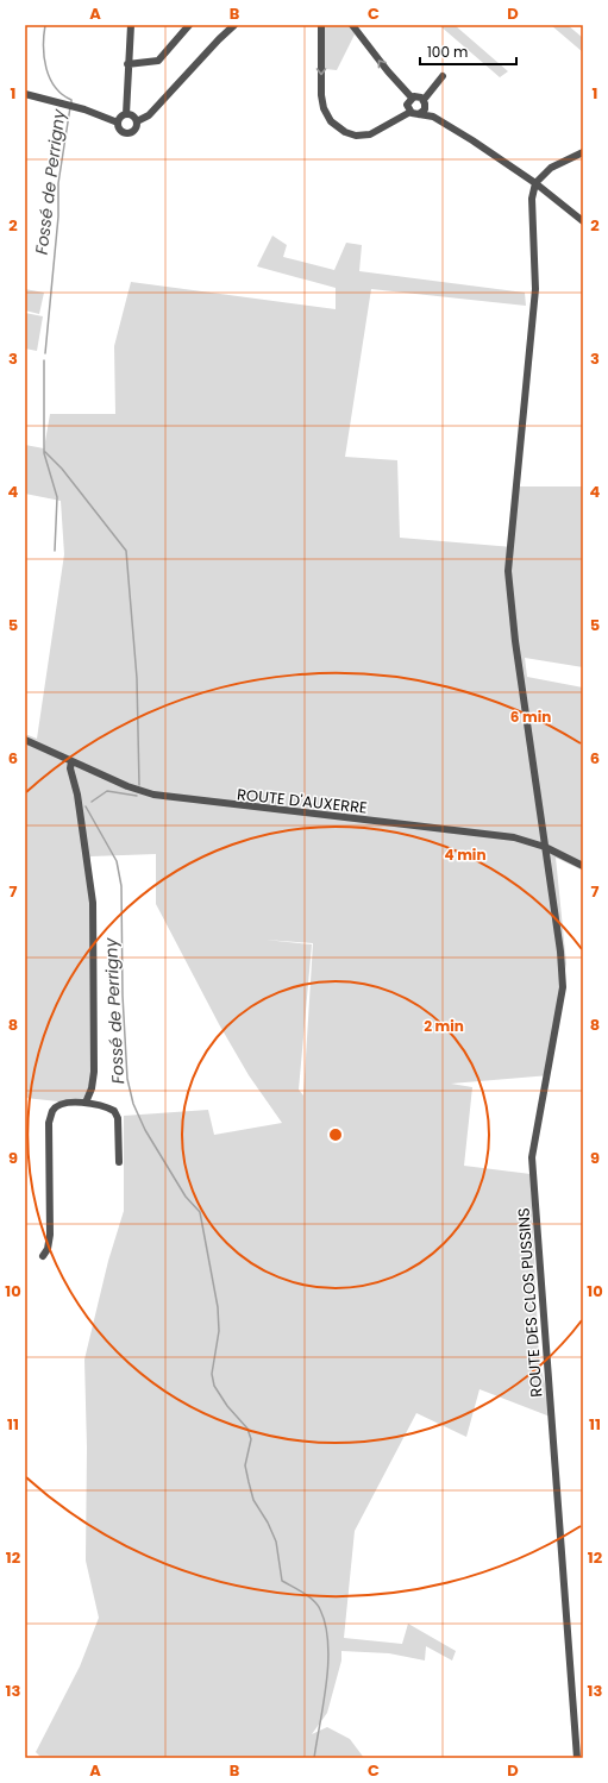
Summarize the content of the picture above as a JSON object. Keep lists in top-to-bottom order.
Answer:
{
  "streets": {
    "street": ["ROUTE D'AUXERRE", "ROUTE DES CLOS PUSSINS"]
  },
  "crossings": [
    ["ROUTE D'AUXERRE", "ROUTE DES CLOS PUSSINS"]
  ],
  "water": ["Fossé de Perrigny"],
  "scale_bar": "100 m",
  "grid": {
    "columns": [
      "A",
      "B",
      "C",
      "D"
    ],
    "rows": [
      "1",
      "2",
      "3",
      "4",
      "5",
      "6",
      "7",
      "8",
      "9",
      "10",
      "11",
      "12",
      "13"
    ]
  },
  "rings": ["6 min", "4 min", "2 min"]
}
